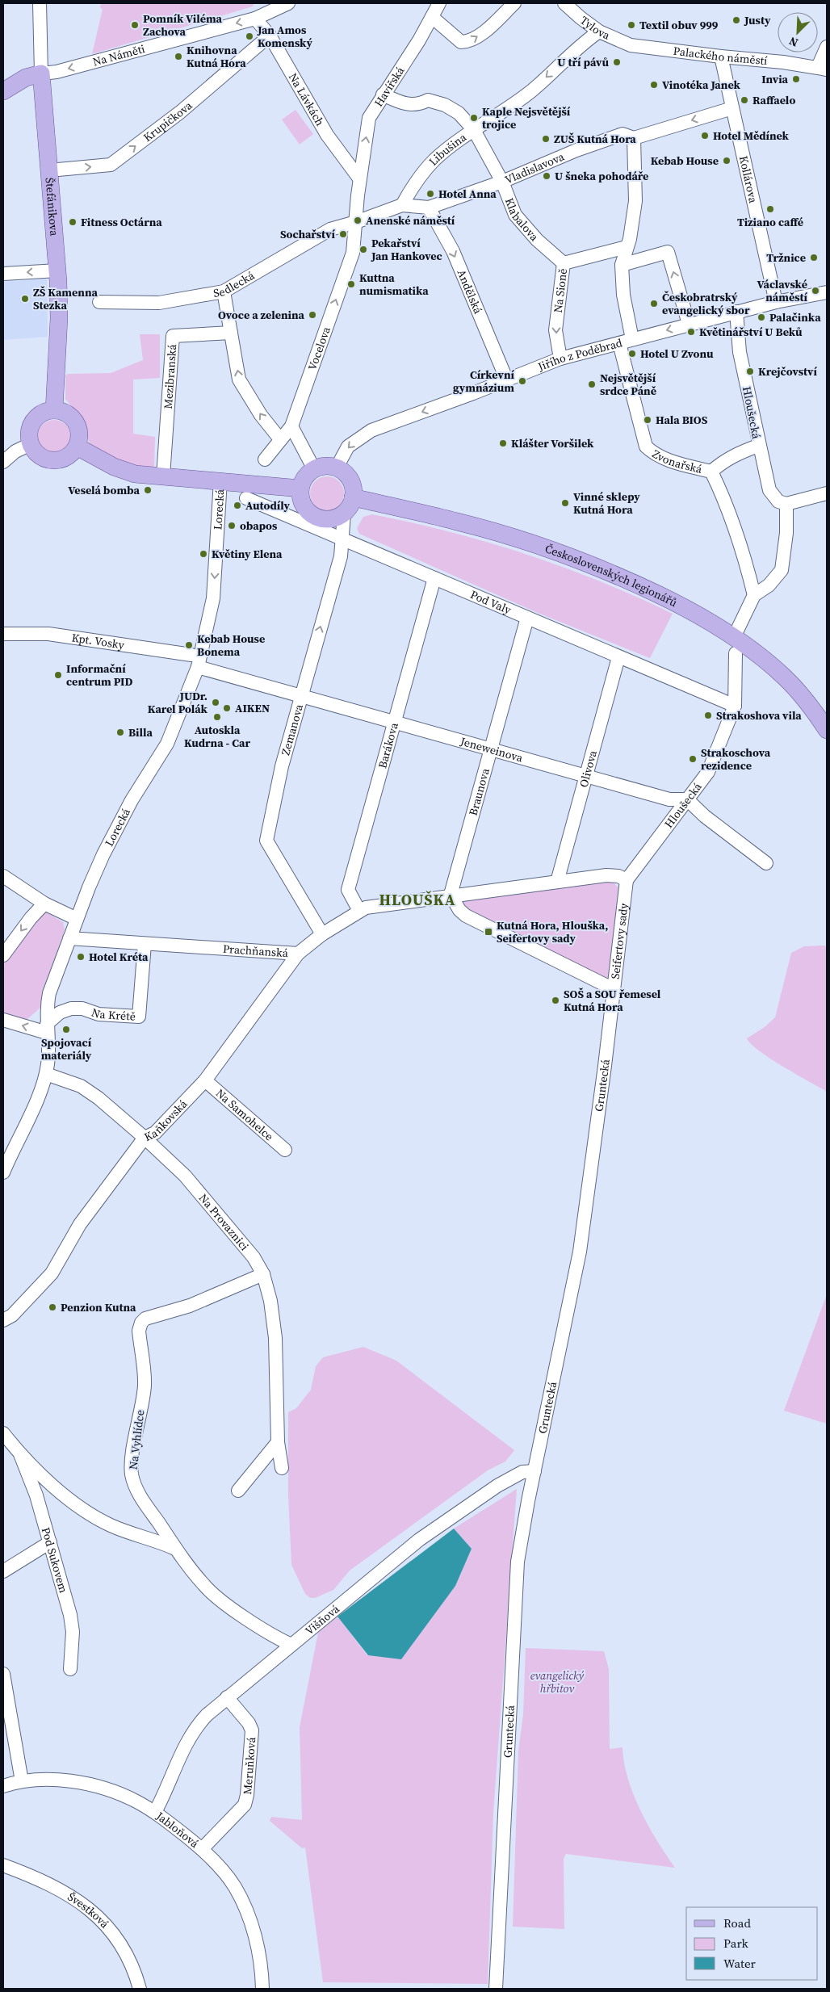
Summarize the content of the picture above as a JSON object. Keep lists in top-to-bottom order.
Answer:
{
  "streets": {
    "main road": ["Štefánikova", "Československých legionářů"],
    "street": [
      "Tylova",
      "Na Náměti",
      "Palackého náměstí",
      "Havířská",
      "Na Lávkách",
      "Krupičkova",
      "Libušina",
      "Vladislavova",
      "Kollárova",
      "Klabalova",
      "Sedlecká",
      "Na Sioně",
      "Andělská",
      "Vocelova",
      "Jiřího z Poděbrad",
      "Mezibranská",
      "Hloušecká",
      "Zvonařská",
      "Lorecká",
      "Pod Valy",
      "Kpt. Vosky",
      "Zemanova",
      "Barákova",
      "Jeneweinova",
      "Olivova",
      "Braunova",
      "Seifertovy sady",
      "Prachňanská",
      "Na Krétě",
      "Gruntecká",
      "Na Samohelce",
      "Kaňkovská",
      "Na Provaznici",
      "Na Vyhlídce",
      "Pod Sukovem",
      "Višňová",
      "Meruňková",
      "Jabloňová",
      "Švestková"
    ]
  },
  "crossings": [
    ["Tylova", "Palackého náměstí"],
    ["Tylova", "Libušina"],
    ["Na Náměti", "Na Lávkách"],
    ["Na Náměti", "Štefánikova"],
    ["Palackého náměstí", "Kollárova"],
    ["Havířská", "Na Lávkách"],
    ["Havířská", "Klabalova"],
    ["Na Lávkách", "Krupičkova"],
    ["Krupičkova", "Štefánikova"],
    ["Libušina", "Klabalova"],
    ["Vladislavova", "Kollárova"],
    ["Vladislavova", "Klabalova"],
    ["Vladislavova", "Andělská"],
    ["Kollárova", "Jiřího z Poděbrad"],
    ["Klabalova", "Na Sioně"],
    ["Sedlecká", "Vocelova"],
    ["Na Sioně", "Jiřího z Poděbrad"],
    ["Andělská", "Jiřího z Poděbrad"],
    ["Jiřího z Poděbrad", "Hloušecká"],
    ["Jiřího z Poděbrad", "Zvonařská"],
    ["Jiřího z Poděbrad", "Československých legionářů"],
    ["Jiřího z Poděbrad", "Zemanova"],
    ["Hloušecká", "Zvonařská"],
    ["Hloušecká", "Československých legionářů"],
    ["Hloušecká", "Pod Valy"],
    ["Hloušecká", "Jeneweinova"],
    ["Hloušecká", "Seifertovy sady"],
    ["Lorecká", "Jeneweinova"],
    ["Lorecká", "Prachňanská"],
    ["Lorecká", "Na Krétě"],
    ["Lorecká", "Na Provaznici"],
    ["Československých legionářů", "Zemanova"],
    ["Pod Valy", "Zemanova"],
    ["Pod Valy", "Barákova"],
    ["Pod Valy", "Olivova"],
    ["Pod Valy", "Braunova"],
    ["Zemanova", "Jeneweinova"],
    ["Zemanova", "Prachňanská"],
    ["Barákova", "Jeneweinova"],
    ["Barákova", "Prachňanská"],
    ["Jeneweinova", "Olivova"],
    ["Jeneweinova", "Braunova"],
    ["Braunova", "Seifertovy sady"],
    ["Braunova", "Prachňanská"],
    ["Seifertovy sady", "Prachňanská"],
    ["Seifertovy sady", "Gruntecká"],
    ["Prachňanská", "Na Krétě"],
    ["Prachňanská", "Kaňkovská"],
    ["Gruntecká", "Višňová"],
    ["Na Samohelce", "Kaňkovská"],
    ["Kaňkovská", "Na Provaznici"],
    ["Na Provaznici", "Na Vyhlídce"],
    ["Na Vyhlídce", "Pod Sukovem"],
    ["Na Vyhlídce", "Višňová"],
    ["Višňová", "Meruňková"],
    ["Višňová", "Jabloňová"],
    ["Meruňková", "Jabloňová"]
  ],
  "one_way": [
    "Na Náměti",
    "Havířská",
    "Krupičkova",
    "Libušina",
    "Andělská",
    "Vocelova",
    "Jiřího z Poděbrad",
    "Zemanova"
  ],
  "districts": ["HLOUŠKA"],
  "parks": ["evangelický hřbitov"],
  "places": {
    "other": [
      "Justy",
      "Pomník Viléma Zachova",
      "Textil obuv 999",
      "Jan Amos Komenský",
      "Knihovna Kutná Hora",
      "U tří pávů",
      "Invia",
      "Vinotéka Janek",
      "Raffaelo",
      "Kaple Nejsvětější trojice",
      "Hotel Mědínek",
      "ZUŠ Kutná Hora",
      "Kebab House",
      "U šneka pohodáře",
      "Hotel Anna",
      "Tiziano caffé",
      "Anenské náměstí",
      "Fitness Octárna",
      "Sochařství",
      "Pekařství Jan Hankovec",
      "Tržnice",
      "Kuttna numismatika",
      "Václavské náměstí",
      "ZŠ Kamenna Stezka",
      "Českobratrský evangelický sbor",
      "Ovoce a zelenina",
      "Palačinka",
      "Květinářství U Beků",
      "Hotel U Zvonu",
      "Krejčovství",
      "Církevní gymnázium",
      "Nejsvětější srdce Páně",
      "Hala BIOS",
      "Klášter Voršilek",
      "Veselá bomba",
      "Vinné sklepy Kutná Hora",
      "Autodíly",
      "obapos",
      "Květiny Elena",
      "Kebab House Bonema",
      "Informační centrum PID",
      "JUDr. Karel Polák",
      "AIKEN",
      "Strakoshova vila",
      "Autoskla Kudrna - Car",
      "Billa",
      "Strakoschova rezidence",
      "Hotel Kréta",
      "SOŠ a SOU řemesel Kutná Hora",
      "Spojovací materiály",
      "Penzion Kutna"
    ],
    "transit": ["Kutná Hora, Hlouška, Seifertovy sady"]
  },
  "legend": ["Road", "Park", "Water"],
  "north": "bottom left"
}
